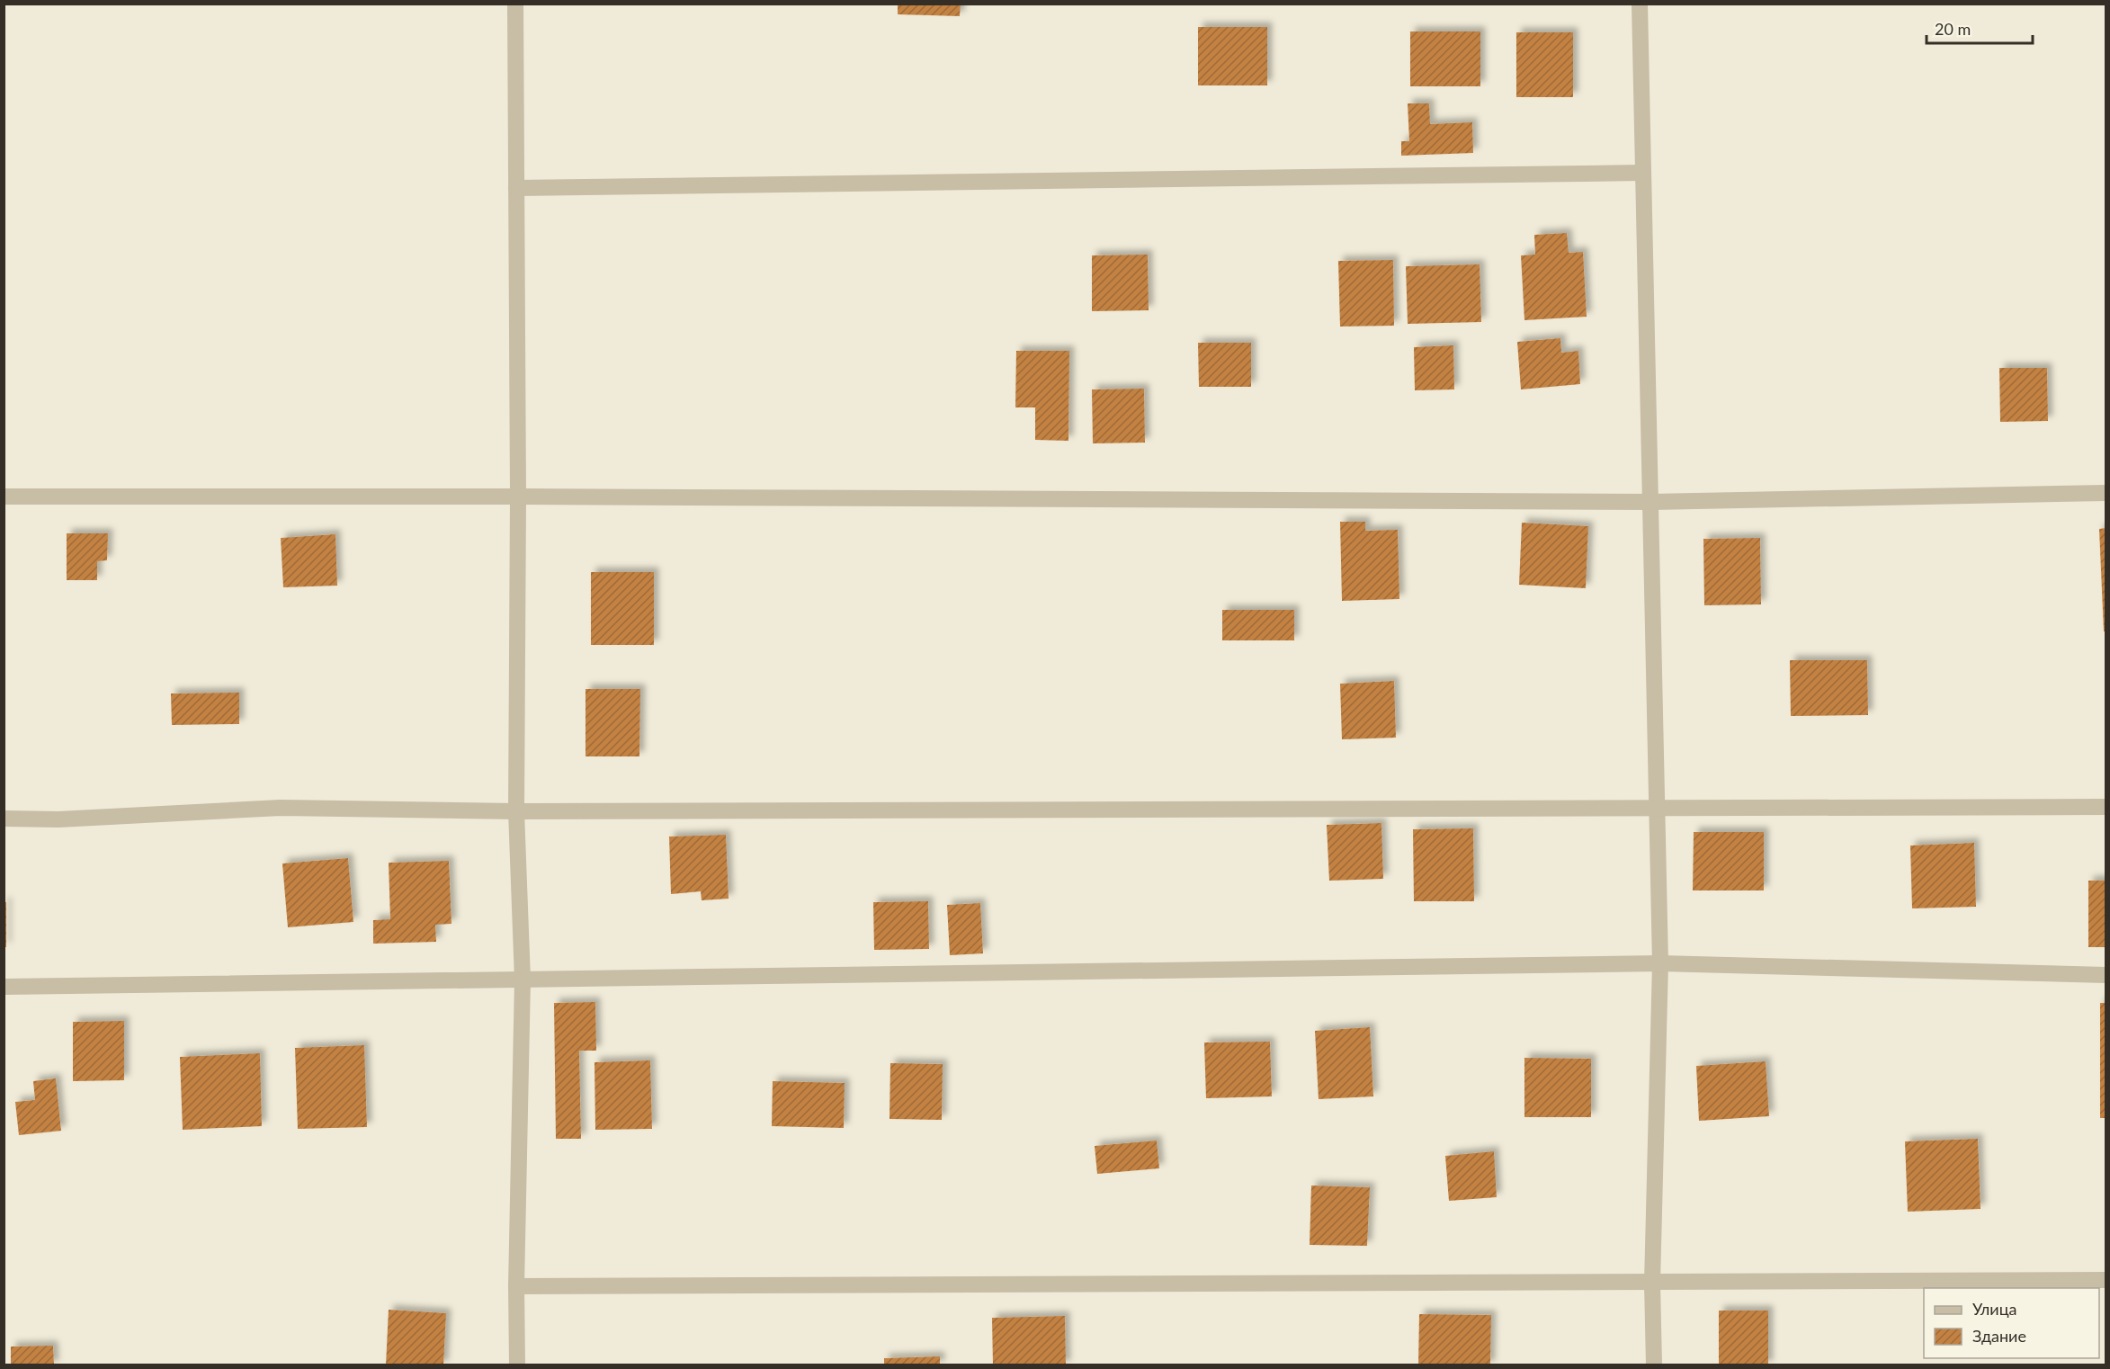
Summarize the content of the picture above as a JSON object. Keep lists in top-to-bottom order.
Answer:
{
  "legend": ["Улица", "Здание"],
  "scale_bar": "20 m"
}
